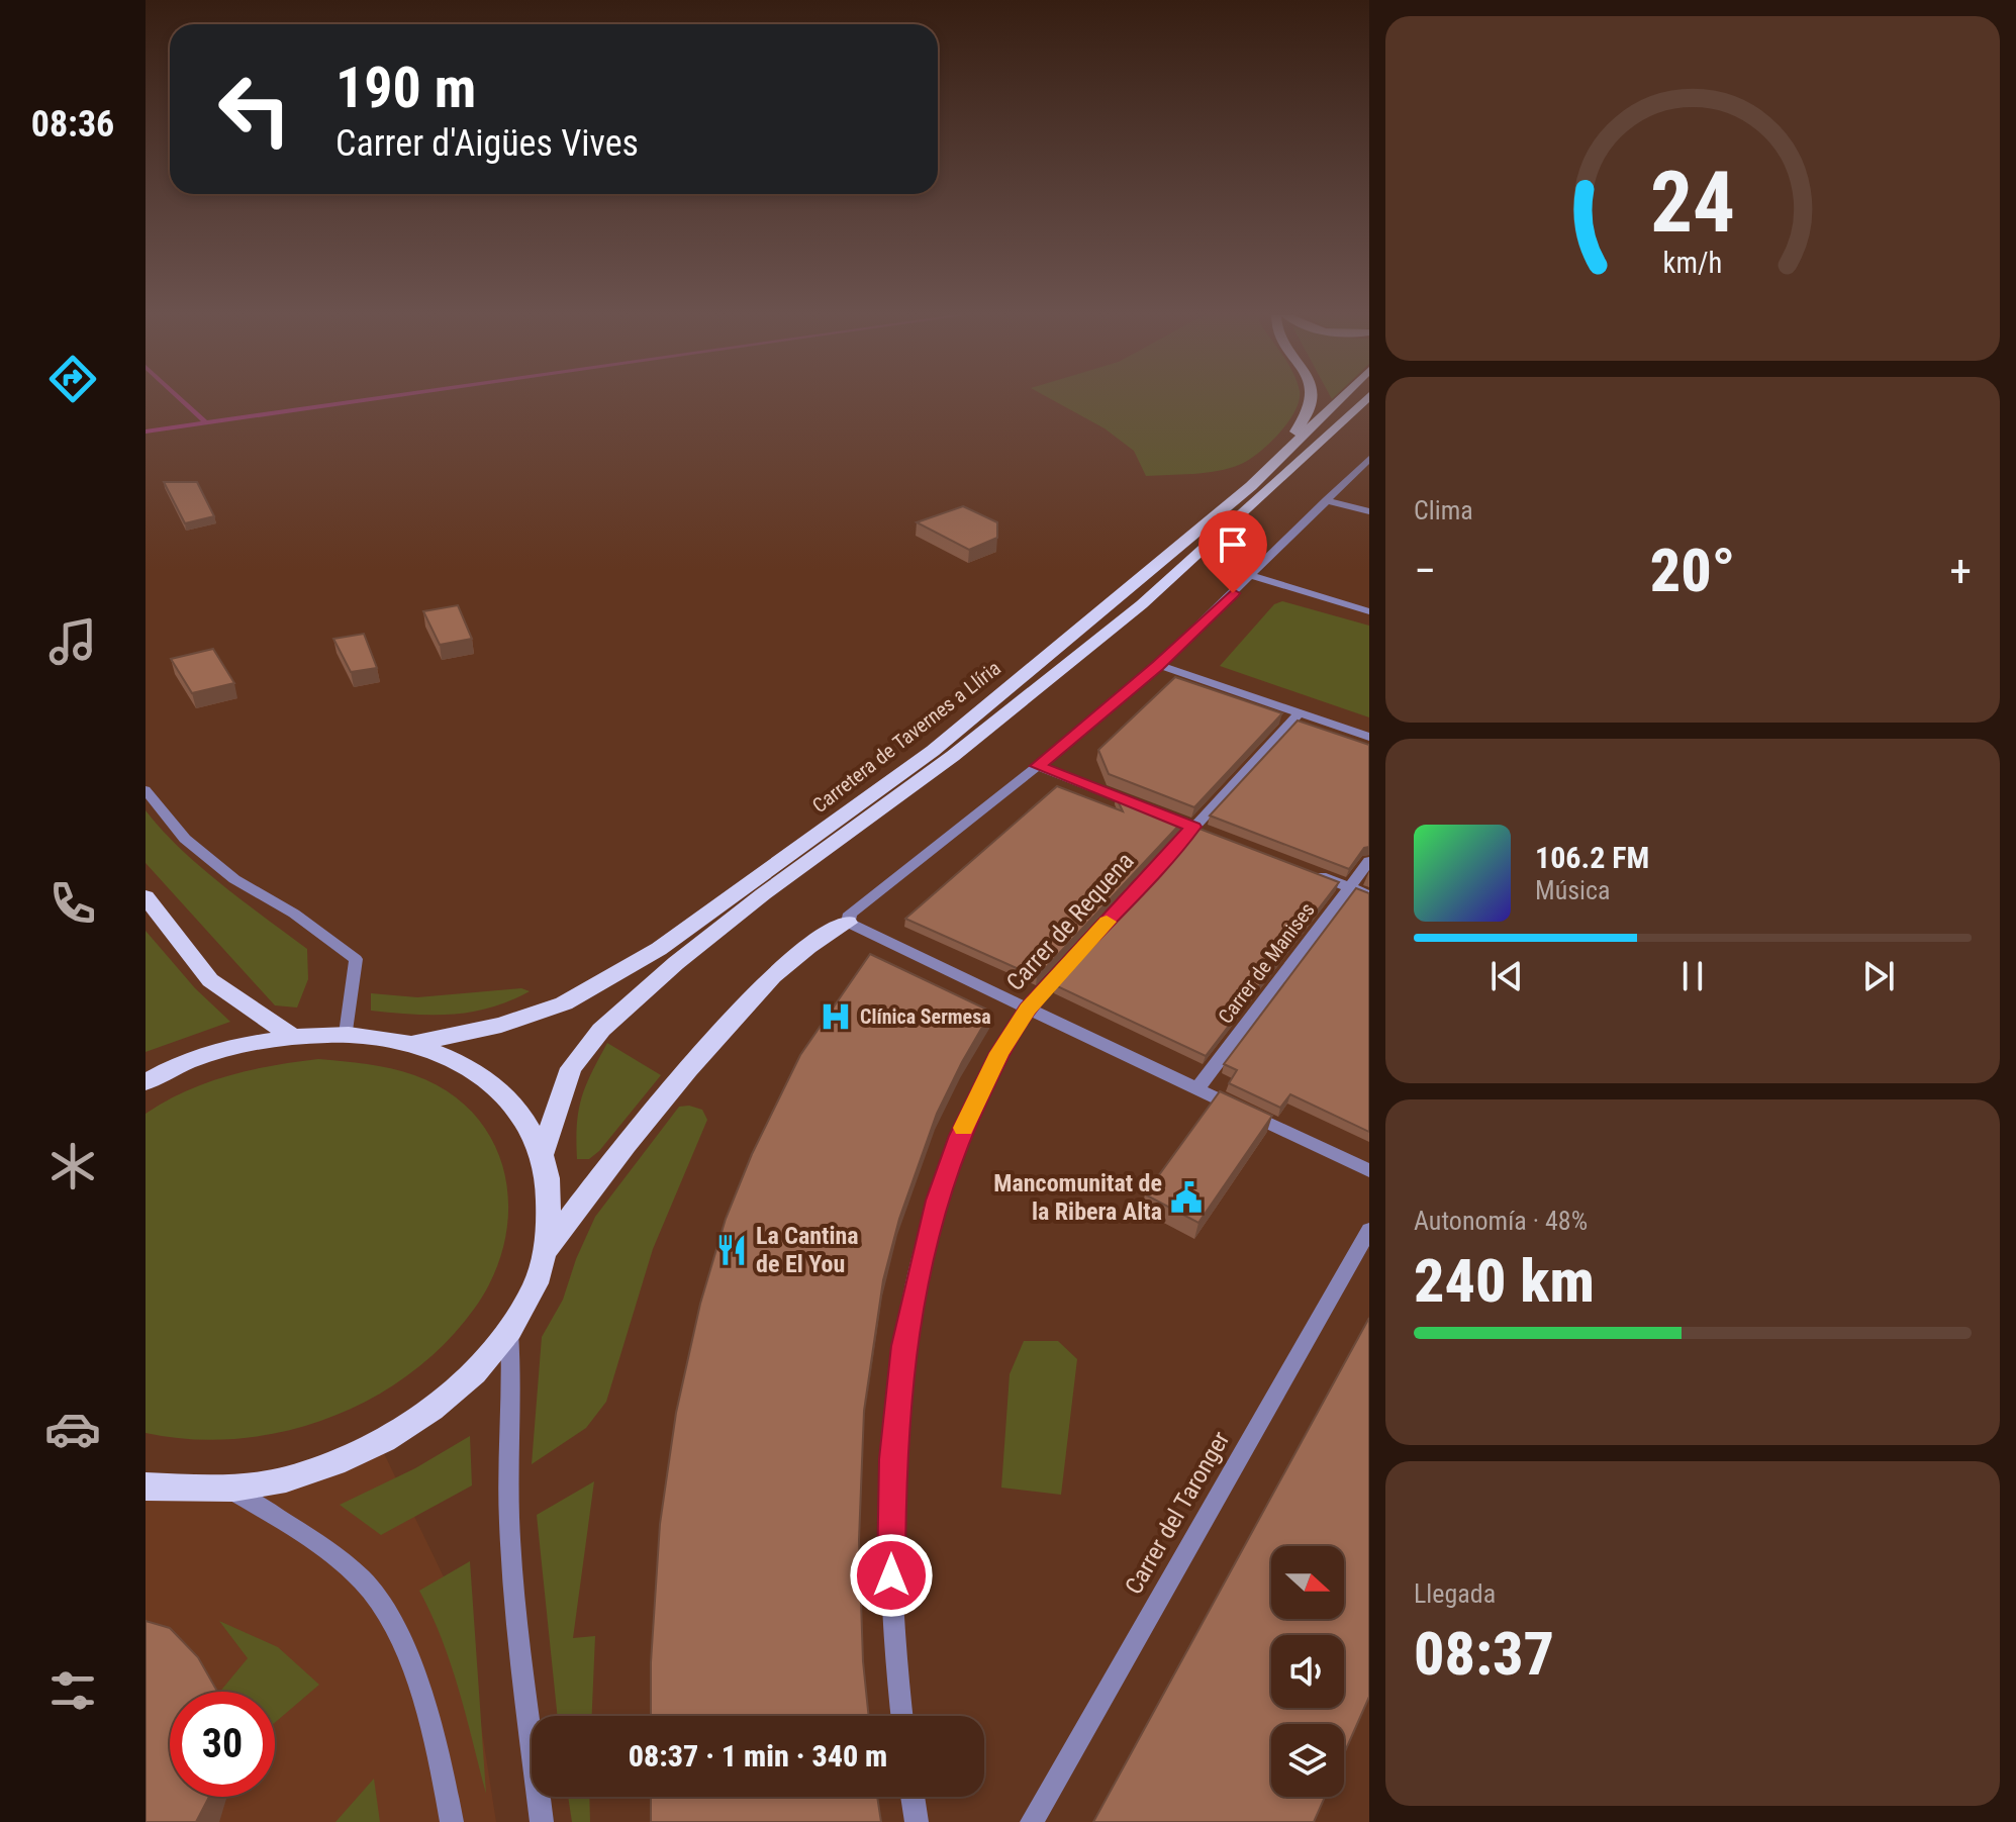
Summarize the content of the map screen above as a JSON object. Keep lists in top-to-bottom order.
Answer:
{
  "streets": {
    "main road": ["Carretera de Tavernes a Llíria"],
    "street": ["Carrer de Requena", "Carrer de Manises", "Carrer del Taronger"]
  },
  "places": {
    "hospital": ["Clínica Sermesa"],
    "public building": ["Mancomunitat de la Ribera Alta"],
    "restaurant": ["La Cantina de El You"]
  },
  "north": "right",
  "page": {
    "tabs": "08:36",
    "turn": ["190 m", "Carrer d'Aigües Vives"],
    "tile": [
      "Clima",
      ["Autonomía · 48%", "240 km"],
      ["Llegada", "08:37"]
    ],
    "heat": ["−", "20°", "+"],
    "song": ["106.2 FM", "Música"],
    "limit": "30",
    "trip": "08:37 · 1 min · 340 m",
    "gauge": ["24", "km/h"]
  }
}
